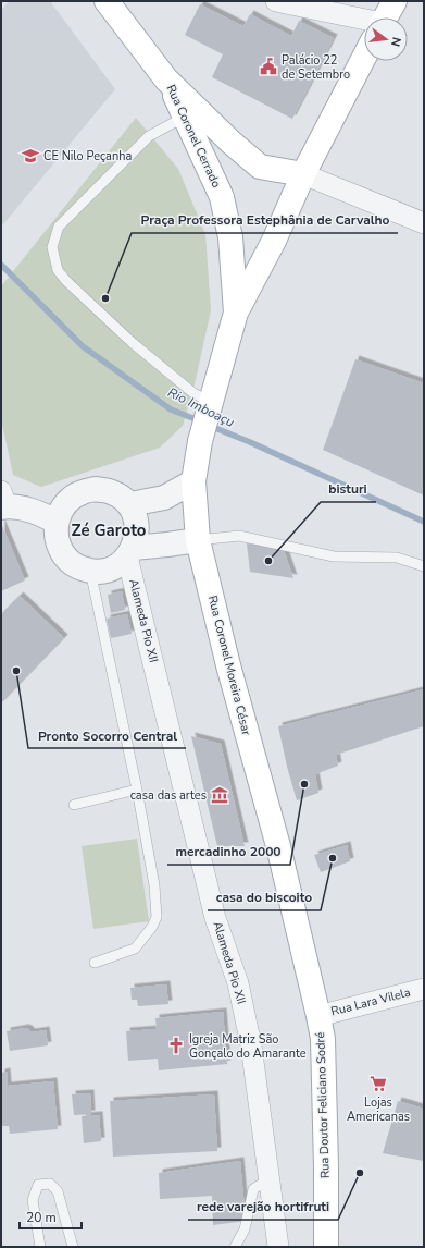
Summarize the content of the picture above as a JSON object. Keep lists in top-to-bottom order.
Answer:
{
  "streets": {
    "main road": ["Rua Coronel Cerrado", "Rua Coronel Moreira César", "Rua Doutor Feliciano Sodré"],
    "street": ["Alameda Pio XII", "Rua Lara Vilela"]
  },
  "crossings": [
    ["Rua Coronel Cerrado", "Rua Coronel Moreira César"],
    ["Rua Coronel Moreira César", "Rua Lara Vilela"],
    ["Rua Coronel Moreira César", "Rua Doutor Feliciano Sodré"],
    ["Rua Lara Vilela", "Rua Doutor Feliciano Sodré"]
  ],
  "districts": ["Zé Garoto"],
  "water": ["Rio Imboaçu"],
  "places": {
    "public building": ["Palácio 22 de Setembro"],
    "school or university": ["CE Nilo Peçanha"],
    "other": [
      "Praça Professora Estephânia de Carvalho",
      "bisturi",
      "Pronto Socorro Central",
      "mercadinho 2000",
      "casa do biscoito",
      "rede varejão hortifruti"
    ],
    "museum": ["casa das artes"],
    "church": ["Igreja Matriz São Gonçalo do Amarante"],
    "supermarket": ["Lojas Americanas"]
  },
  "scale_bar": "20 m",
  "north": "right"
}
